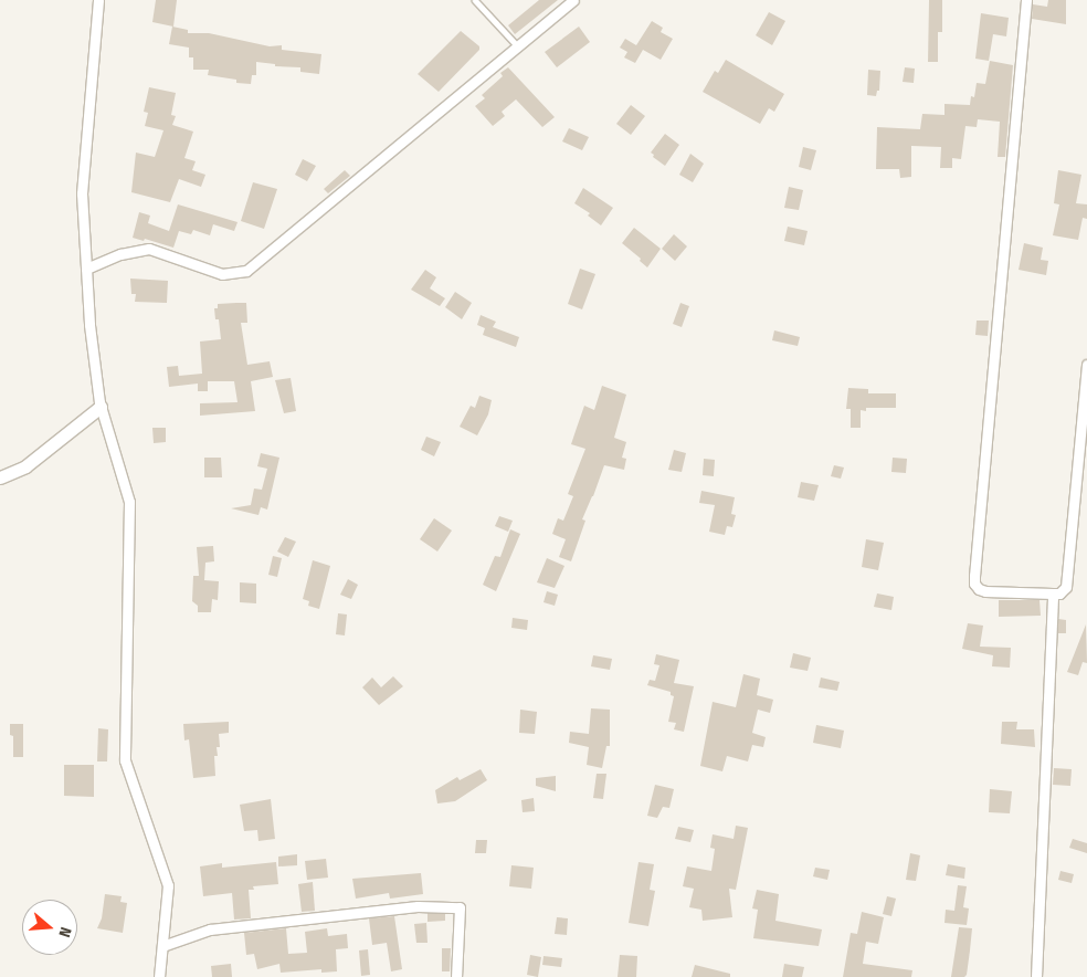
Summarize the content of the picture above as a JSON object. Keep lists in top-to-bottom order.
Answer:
{
  "north": "right"
}
